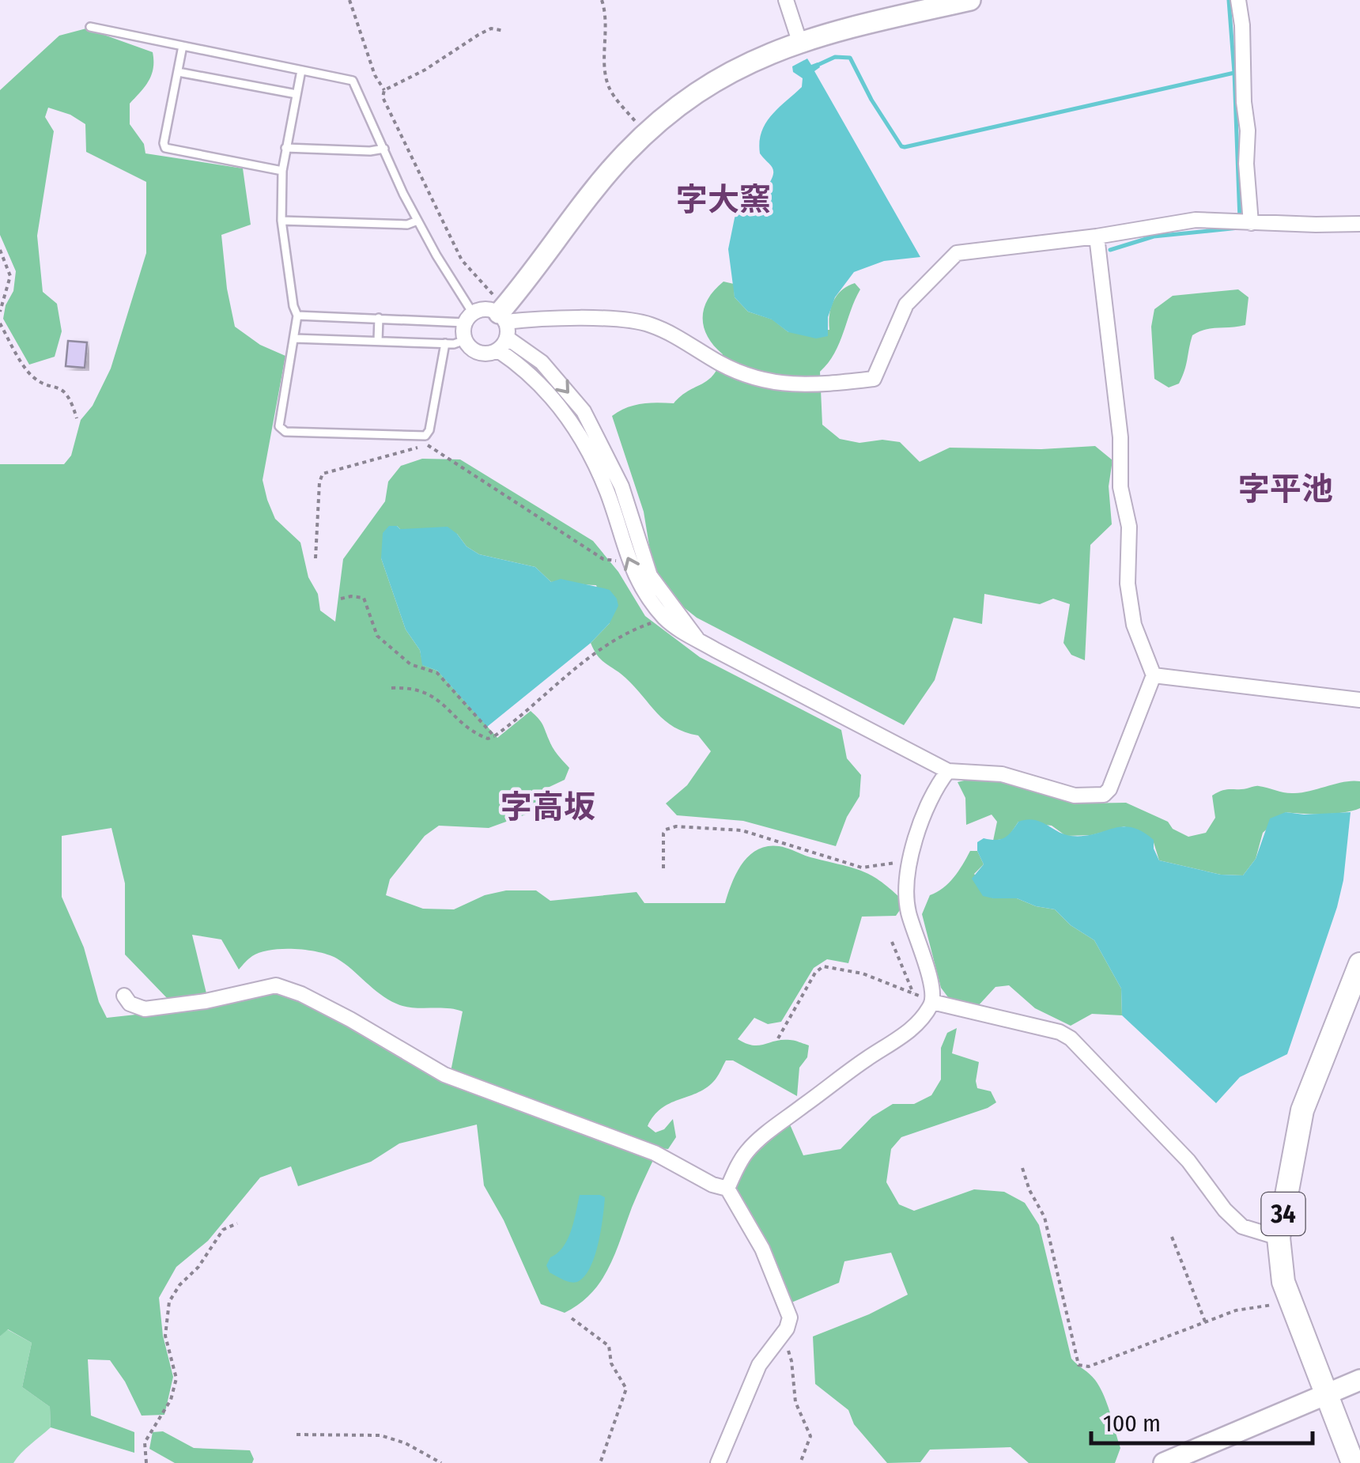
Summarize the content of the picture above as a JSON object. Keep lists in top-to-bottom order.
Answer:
{
  "streets": {
    "main road": ["34"]
  },
  "districts": ["字大窯", "字平池", "字高坂"],
  "scale_bar": "100 m"
}
